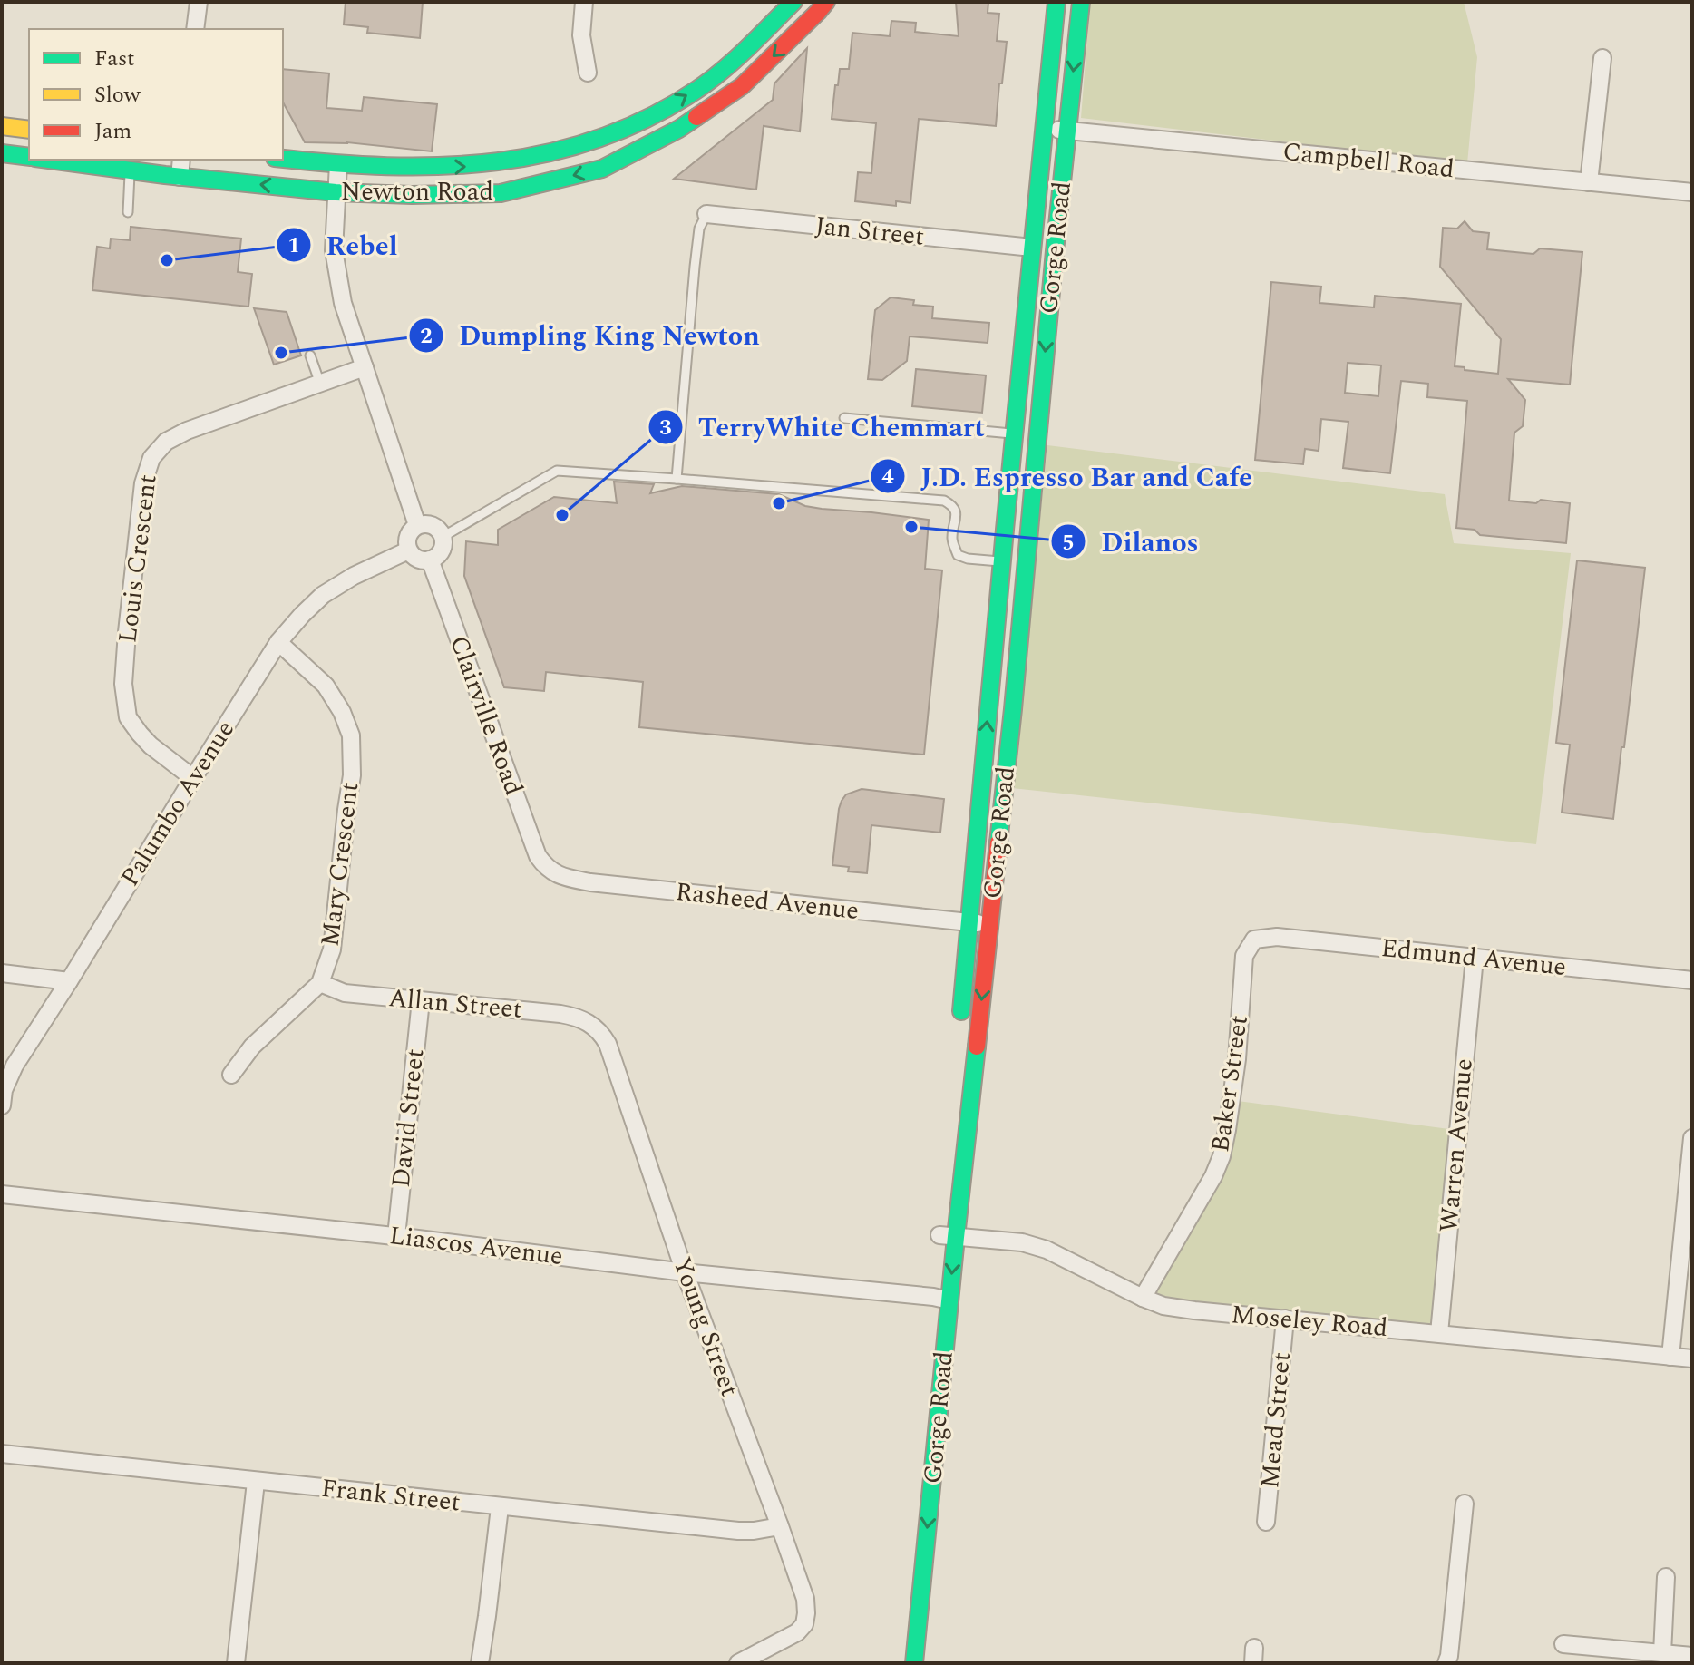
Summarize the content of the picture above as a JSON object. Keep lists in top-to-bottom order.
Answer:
{
  "streets": {
    "main road": ["Newton Road", "Gorge Road"],
    "street": [
      "Campbell Road",
      "Jan Street",
      "Louis Crescent",
      "Clairville Road",
      "Palumbo Avenue",
      "Mary Crescent",
      "Rasheed Avenue",
      "Edmund Avenue",
      "Allan Street",
      "Baker Street",
      "David Street",
      "Warren Avenue",
      "Liascos Avenue",
      "Moseley Road",
      "Young Street",
      "Mead Street",
      "Frank Street"
    ]
  },
  "crossings": [
    ["Campbell Road", "Gorge Road"],
    ["Jan Street", "Gorge Road"],
    ["Gorge Road", "Rasheed Avenue"],
    ["Gorge Road", "Liascos Avenue"],
    ["Gorge Road", "Moseley Road"],
    ["Louis Crescent", "Palumbo Avenue"],
    ["Clairville Road", "Palumbo Avenue"],
    ["Clairville Road", "Rasheed Avenue"],
    ["Palumbo Avenue", "Mary Crescent"],
    ["Mary Crescent", "Allan Street"],
    ["Edmund Avenue", "Baker Street"],
    ["Edmund Avenue", "Warren Avenue"],
    ["Allan Street", "David Street"],
    ["Allan Street", "Young Street"],
    ["Baker Street", "Moseley Road"],
    ["David Street", "Liascos Avenue"],
    ["Warren Avenue", "Moseley Road"],
    ["Liascos Avenue", "Young Street"],
    ["Moseley Road", "Mead Street"],
    ["Young Street", "Frank Street"]
  ],
  "places": [
    "Rebel",
    "Dumpling King Newton",
    "J.D. Espresso Bar and Cafe",
    "TerryWhite Chemmart",
    "Dilanos"
  ],
  "legend": ["Fast", "Slow", "Jam"]
}
